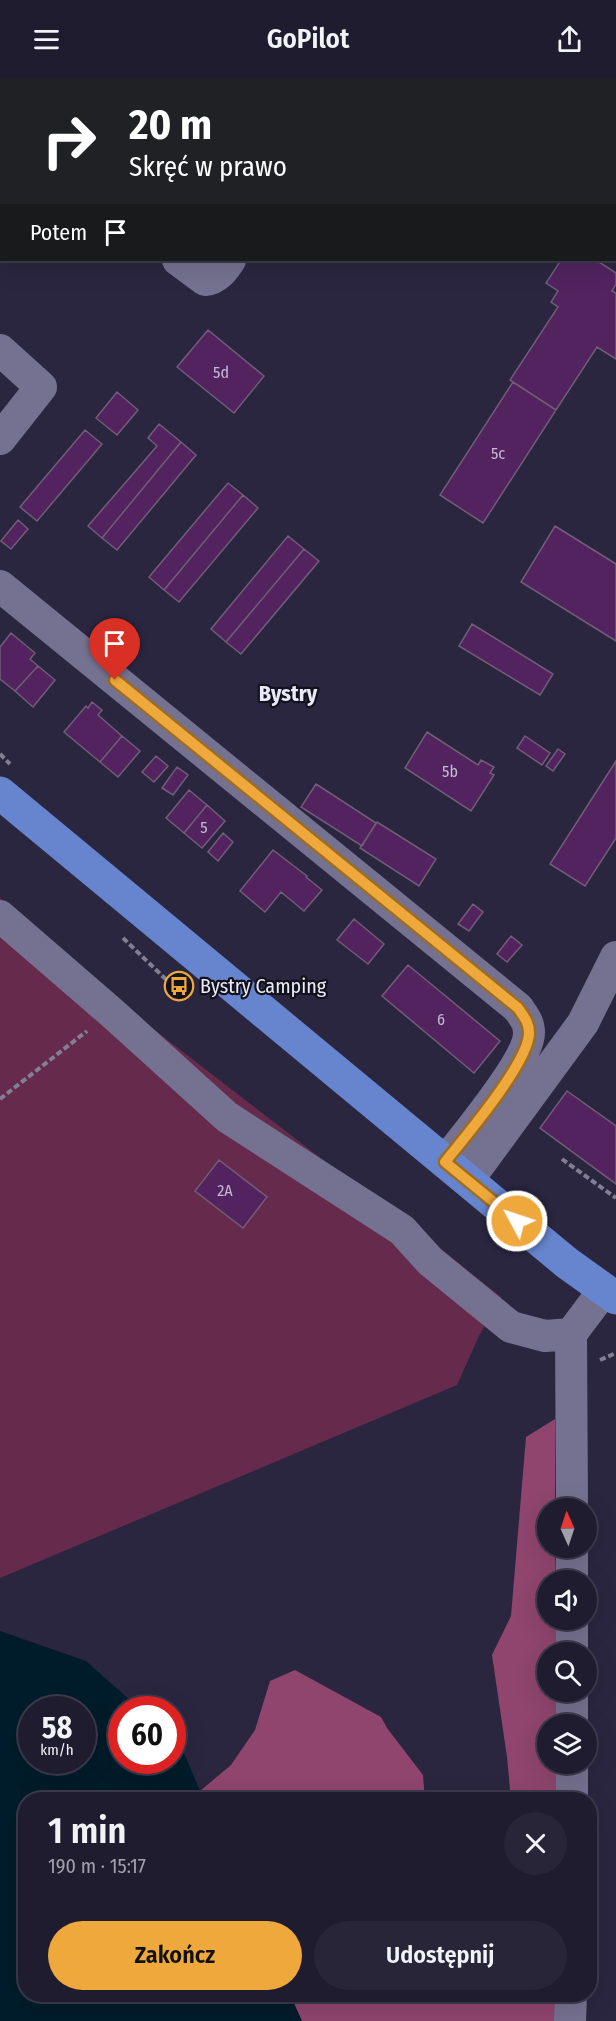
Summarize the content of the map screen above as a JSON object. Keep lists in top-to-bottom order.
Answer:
{
  "districts": ["Bystry"],
  "places": {
    "bus stop": ["Bystry Camping"]
  },
  "house_numbers": [
    "5d",
    "5c",
    "5b",
    "5",
    "6",
    "2A"
  ],
  "north": "top",
  "page": {
    "header": "GoPilot",
    "turn": ["20 m", "Skręć w prawo"],
    "then": "Potem",
    "speed": "58 km/h",
    "limit": "60",
    "heading": ["1 min", "190 m · 15:17"],
    "buttons": ["Zakończ", "Udostępnij"]
  }
}
